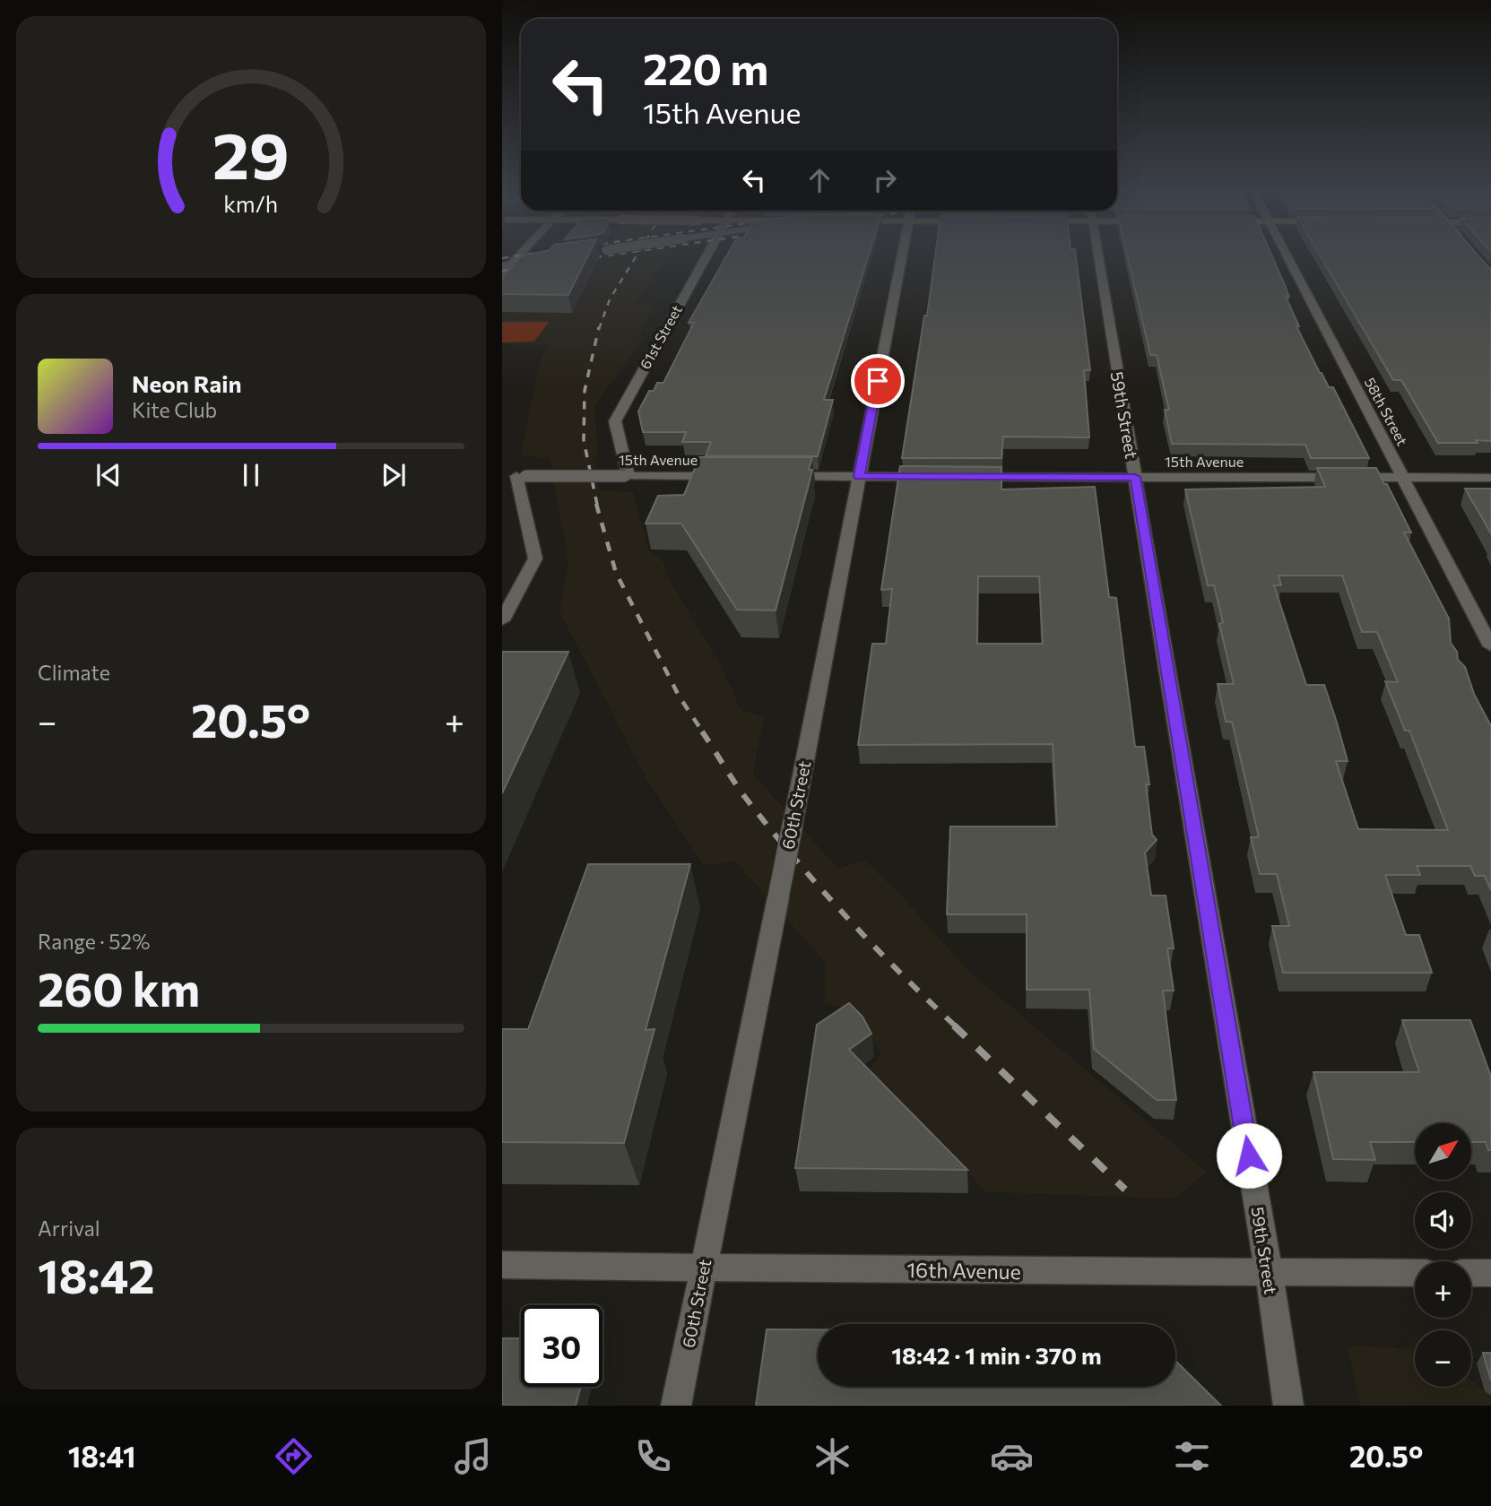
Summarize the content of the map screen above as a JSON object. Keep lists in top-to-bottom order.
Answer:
{
  "streets": {
    "street": [
      "61st Street",
      "58th Street",
      "59th Street",
      "15th Avenue",
      "60th Street",
      "16th Avenue"
    ]
  },
  "crossings": [
    ["61st Street", "15th Avenue"],
    ["58th Street", "15th Avenue"],
    ["59th Street", "15th Avenue"],
    ["59th Street", "16th Avenue"],
    ["60th Street", "16th Avenue"]
  ],
  "north": "top right",
  "page": {
    "turn": ["220 m", "15th Avenue"],
    "song": ["Neon Rain", "Kite Club"],
    "tile": [
      "Climate",
      ["Range · 52%", "260 km"],
      ["Arrival", "18:42"]
    ],
    "heat": ["−", "20.5°", "+"],
    "map_buttons": ["+", "−"],
    "limit": "30",
    "trip": "18:42 · 1 min · 370 m",
    "tabs": ["18:41", "20.5°"],
    "gauge": ["29", "km/h"]
  }
}
